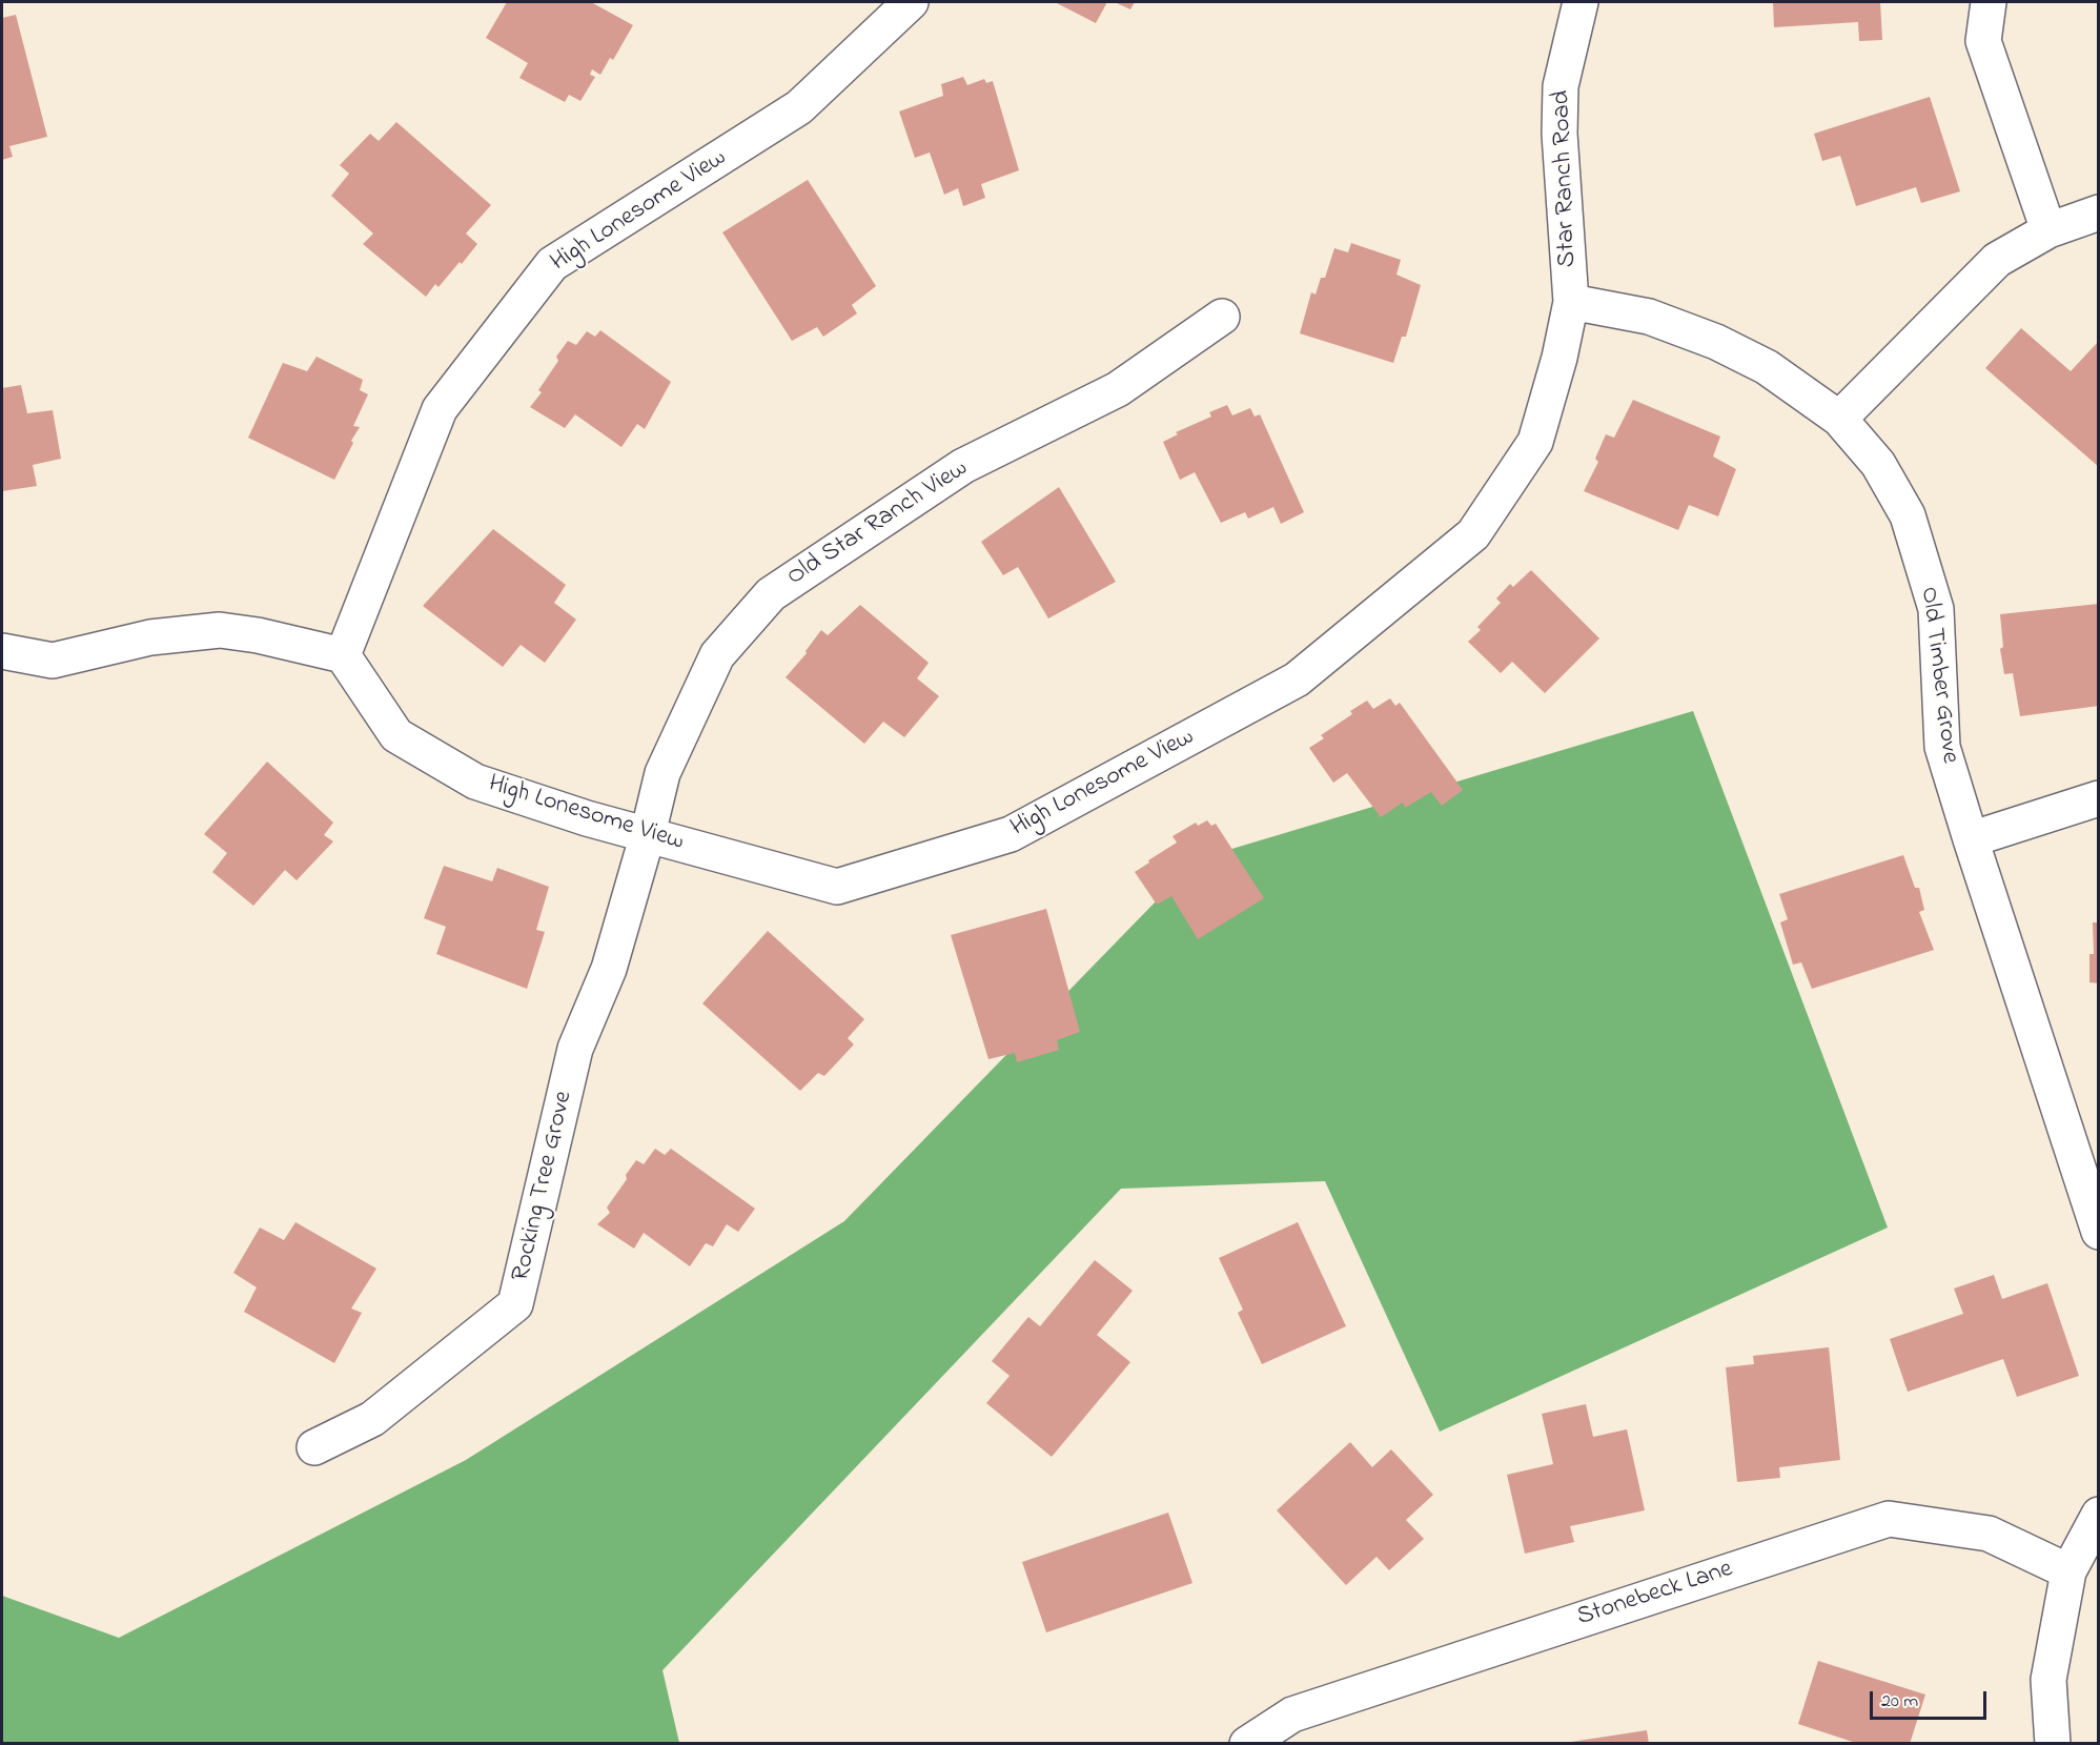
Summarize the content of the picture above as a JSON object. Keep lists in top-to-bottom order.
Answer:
{
  "streets": {
    "street": [
      "Star Ranch Road",
      "High Lonesome View",
      "Old Star Ranch View",
      "Old Timber Grove",
      "Rocking Tree Grove",
      "Stonebeck Lane"
    ]
  },
  "crossings": [
    ["Star Ranch Road", "High Lonesome View"],
    ["Star Ranch Road", "Old Timber Grove"],
    ["High Lonesome View", "Old Star Ranch View"],
    ["High Lonesome View", "Rocking Tree Grove"],
    ["Old Star Ranch View", "Rocking Tree Grove"]
  ],
  "scale_bar": "20 m"
}
